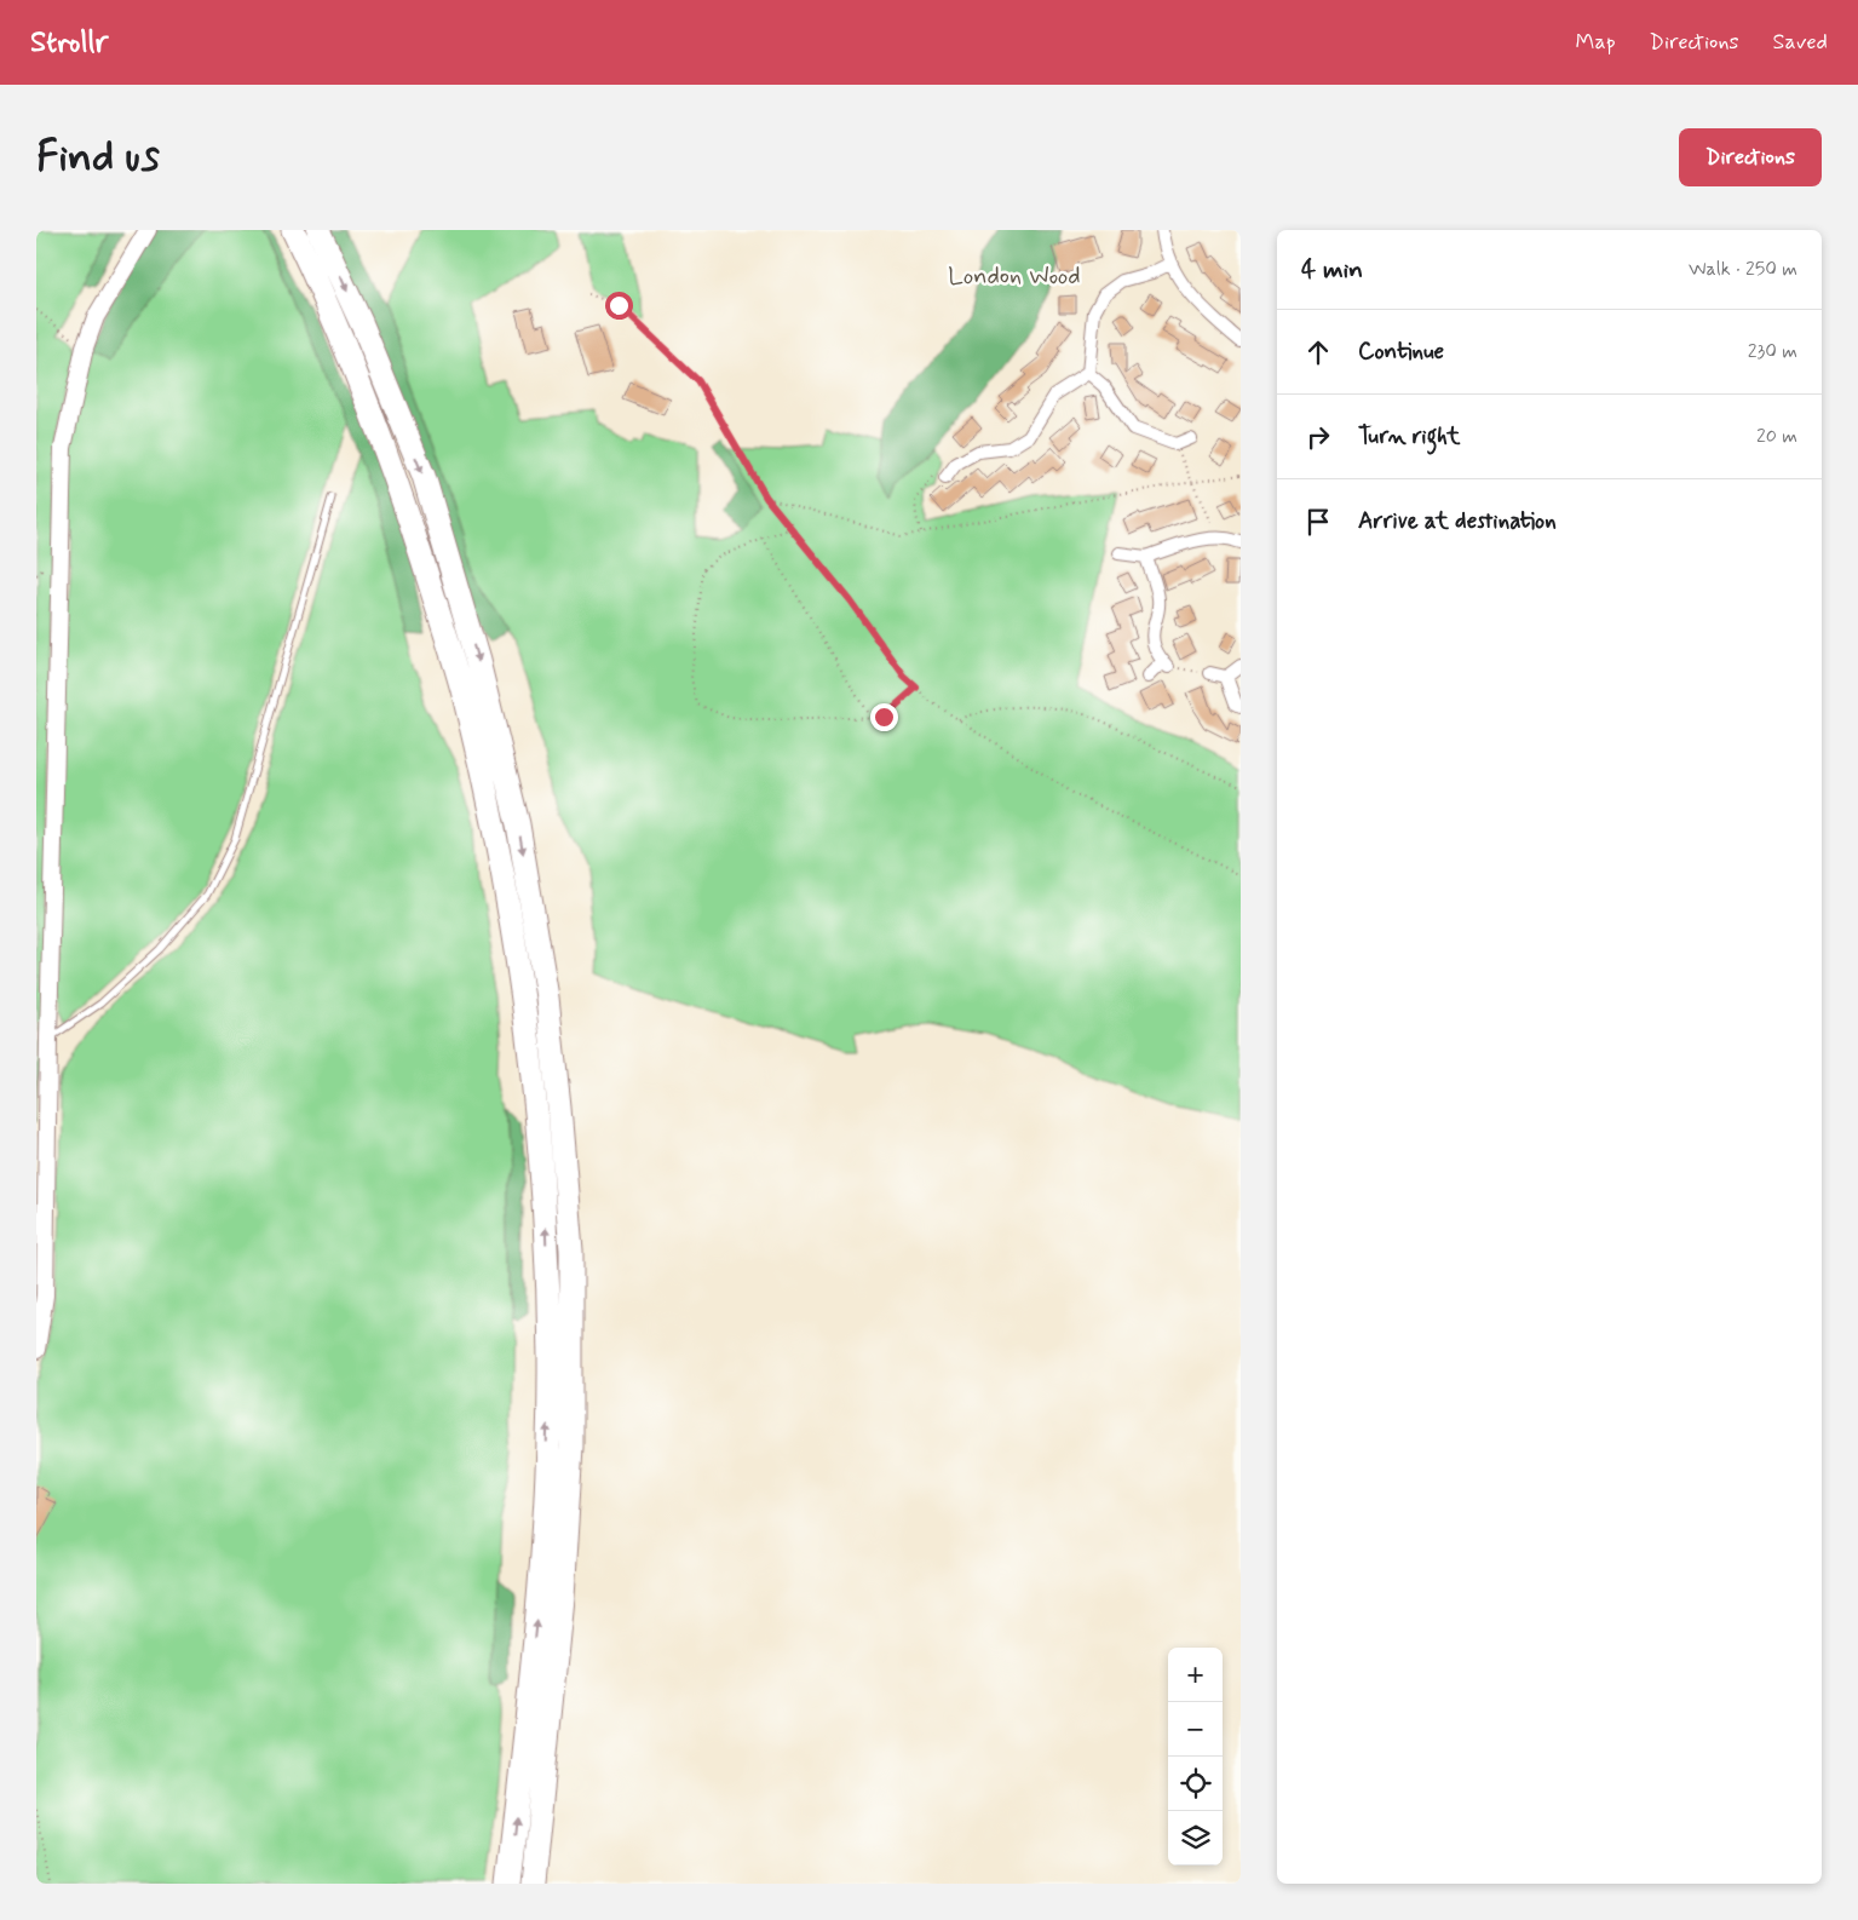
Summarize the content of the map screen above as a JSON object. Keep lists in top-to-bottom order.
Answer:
{
  "parks": ["London Wood"],
  "page": {
    "header": "Strollr",
    "nav": ["Map", "Directions", "Saved"],
    "buttons": "Directions",
    "title": "Find us",
    "heading": ["4 min", "Walk · 250 m"],
    "list": [
      ["Continue", "230 m"],
      ["Turn right", "20 m"],
      "Arrive at destination"
    ],
    "map_buttons": ["+", "−"]
  }
}
